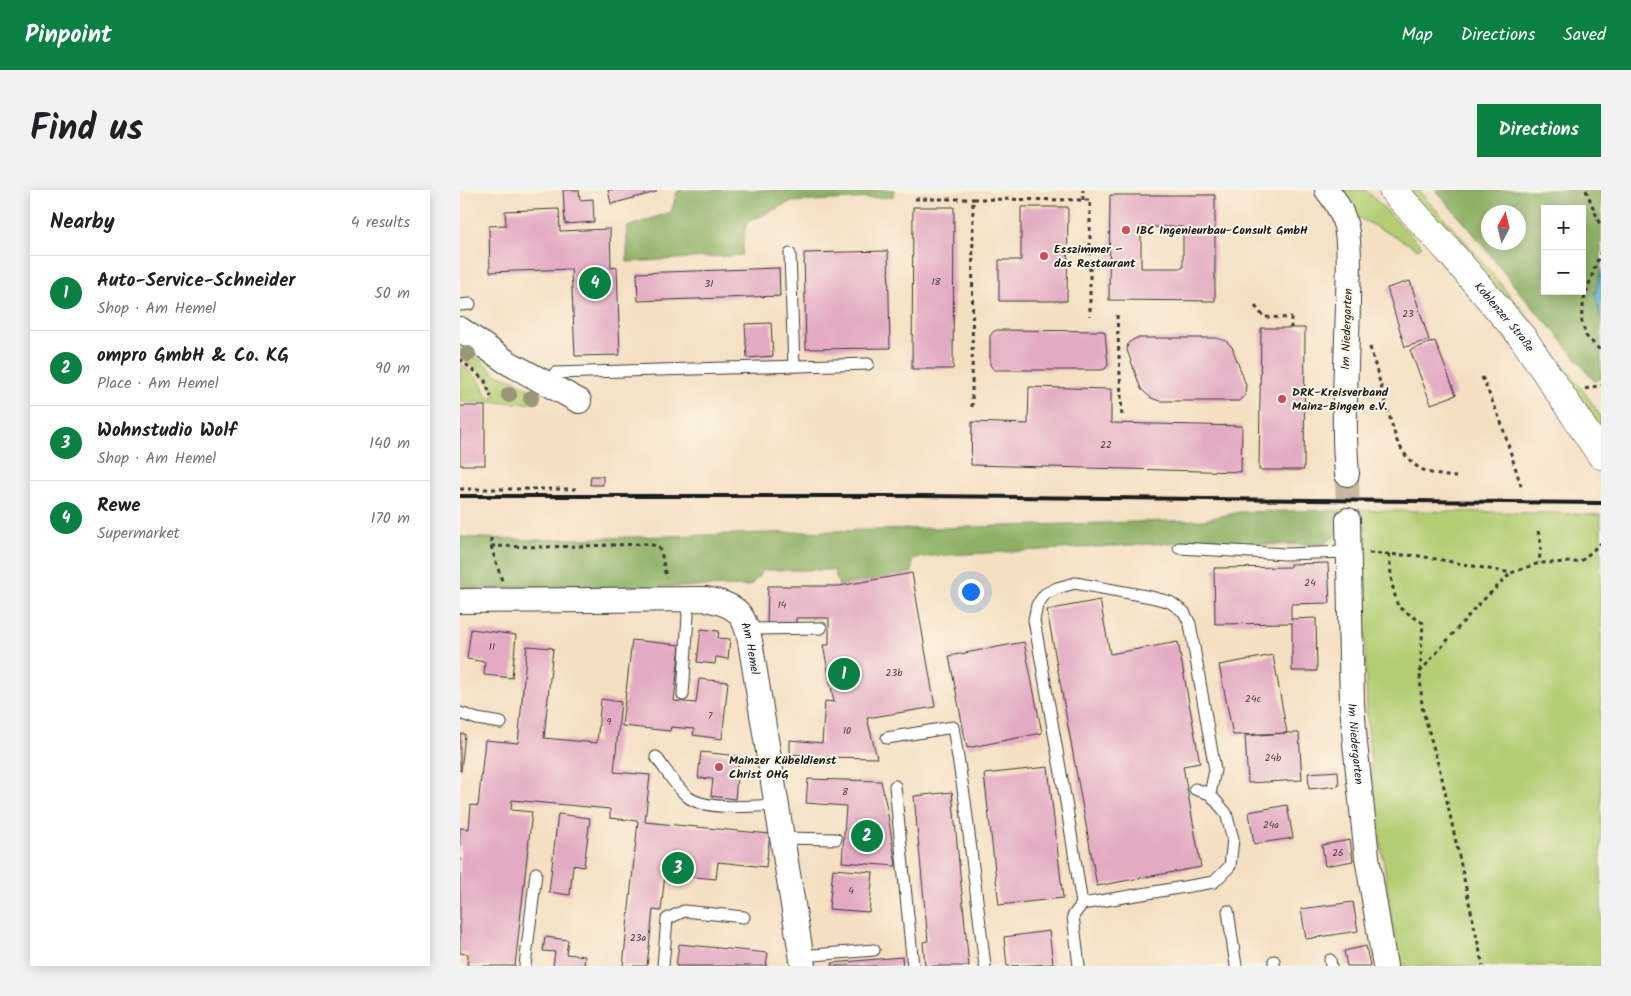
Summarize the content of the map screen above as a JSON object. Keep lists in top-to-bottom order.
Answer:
{
  "streets": {
    "main road": ["Koblenzer Straße"],
    "street": ["Im Niedergarten", "Am Hemel"]
  },
  "places": [
    "IBC Ingenieurbau-Consult GmbH",
    "Esszimmer – das Restaurant",
    "DRK-Kreisverband Mainz-Bingen e.V.",
    "Mainzer Kübeldienst Christ OHG"
  ],
  "house_numbers": [
    "18",
    "31",
    "23",
    "22",
    "24",
    "14",
    "11",
    "23b",
    "24c",
    "7",
    "9",
    "10",
    "24b",
    "8",
    "24a",
    "26",
    "4",
    "23a"
  ],
  "north": "top",
  "page": {
    "header": "Pinpoint",
    "nav": ["Map", "Directions", "Saved"],
    "title": "Find us",
    "buttons": "Directions",
    "heading": ["Nearby", "4 results"],
    "map_buttons": ["+", "−"],
    "list": [
      {
        "mark": "1",
        "name": "Auto-Service-Schneider",
        "note": "Shop · Am Hemel",
        "value": "50 m"
      },
      {
        "mark": "2",
        "name": "ompro GmbH & Co. KG",
        "note": "Place · Am Hemel",
        "value": "90 m"
      },
      {
        "mark": "3",
        "name": "Wohnstudio Wolf",
        "note": "Shop · Am Hemel",
        "value": "140 m"
      },
      {
        "mark": "4",
        "name": "Rewe",
        "note": "Supermarket",
        "value": "170 m"
      }
    ],
    "pins": [
      "4",
      "1",
      "2",
      "3"
    ]
  }
}
